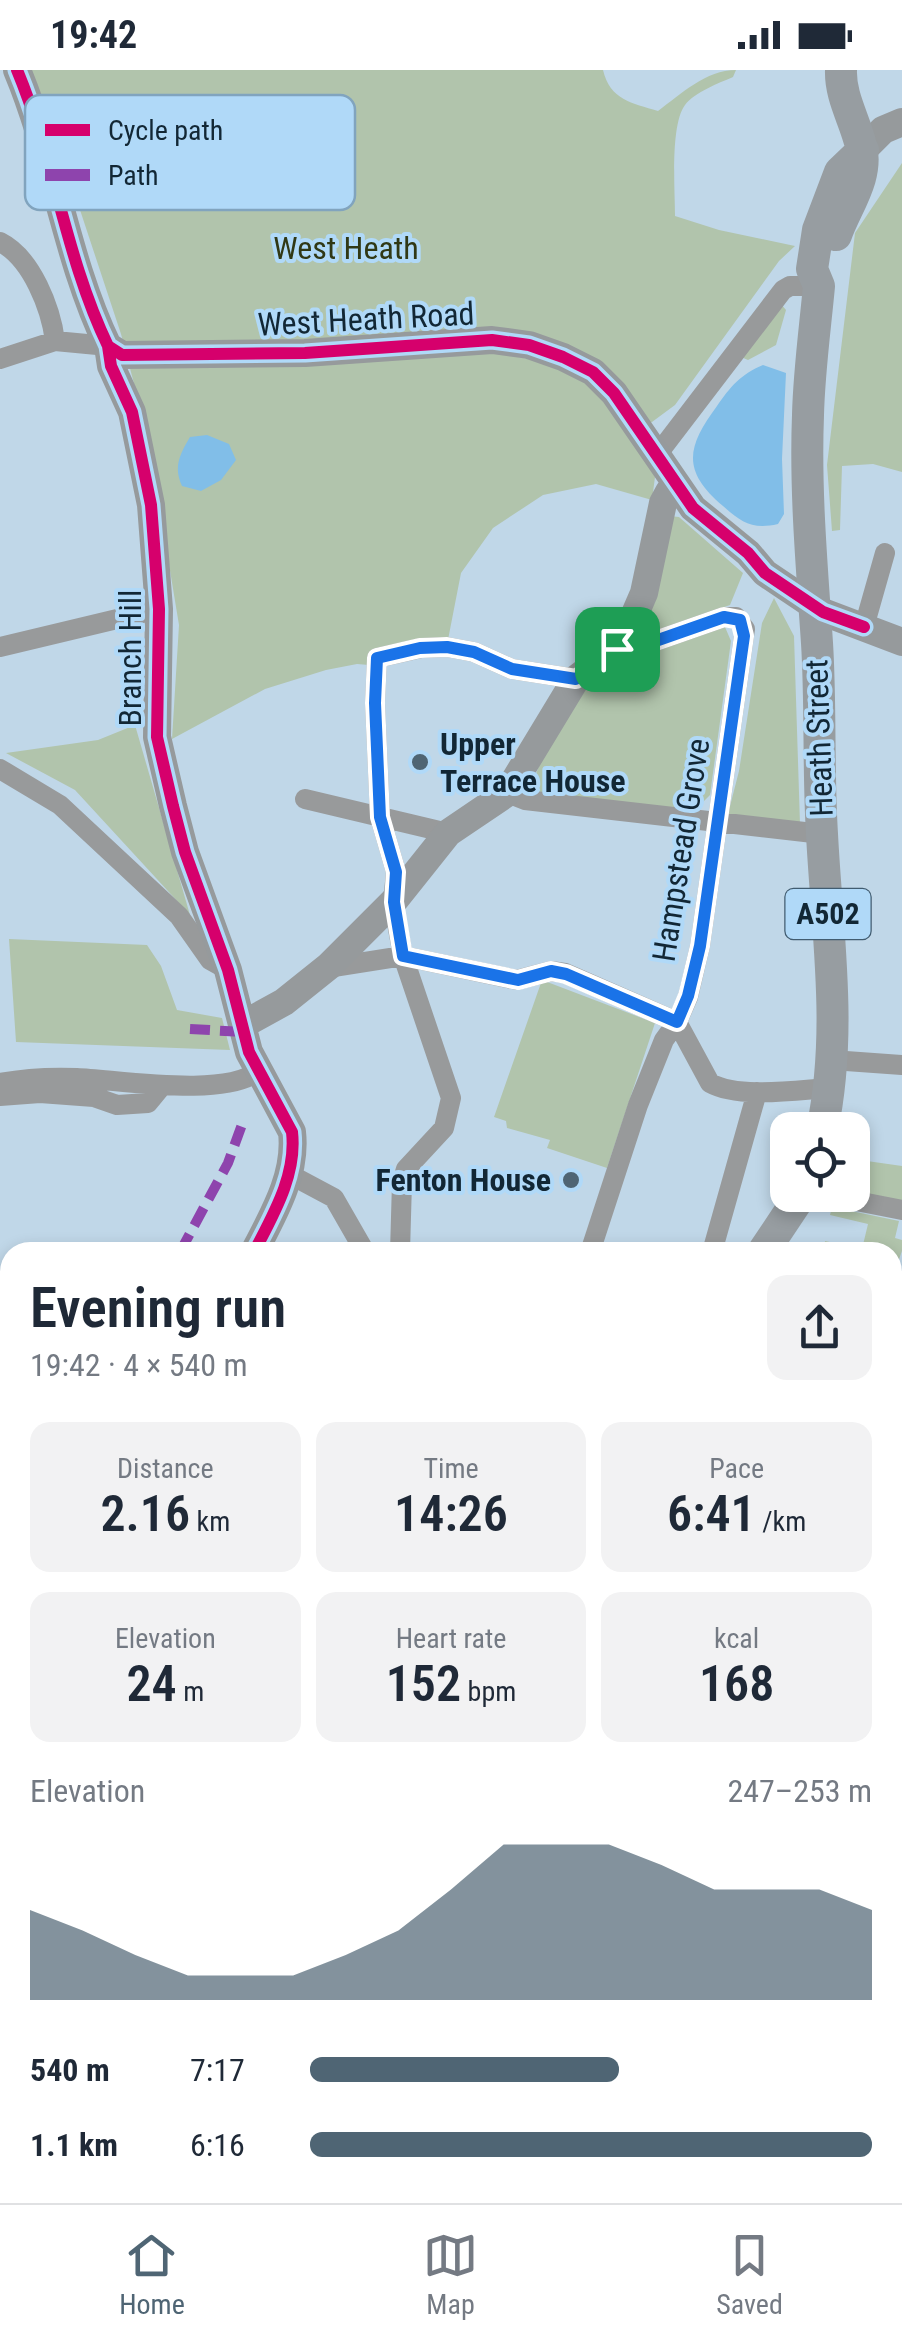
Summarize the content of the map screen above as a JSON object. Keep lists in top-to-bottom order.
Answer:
{
  "streets": {
    "main road": ["Heath Street", "A502"],
    "street": ["West Heath Road", "Branch Hill", "Hampstead Grove"]
  },
  "crossings": [
    ["West Heath Road", "Branch Hill"],
    ["West Heath Road", "Heath Street"],
    ["Heath Street", "A502"]
  ],
  "parks": ["West Heath"],
  "places": ["Upper Terrace House", "Fenton House"],
  "legend": ["Cycle path", "Path"],
  "page": {
    "status": "19:42",
    "heading": ["Evening run", "19:42 · 4 × 540 m"],
    "stats": [
      ["Distance", "2.16 km"],
      ["Time", "14:26"],
      ["Pace", "6:41 /km"],
      ["Elevation", "24 m"],
      ["Heart rate", "152 bpm"],
      ["kcal", "168"]
    ],
    "chart": ["Elevation", "247–253 m"],
    "list": [
      {
        "name": "540 m",
        "note": "7:17"
      },
      {
        "name": "1.1 km",
        "note": "6:16"
      }
    ],
    "tabs": ["Home", "Map", "Saved"]
  }
}
